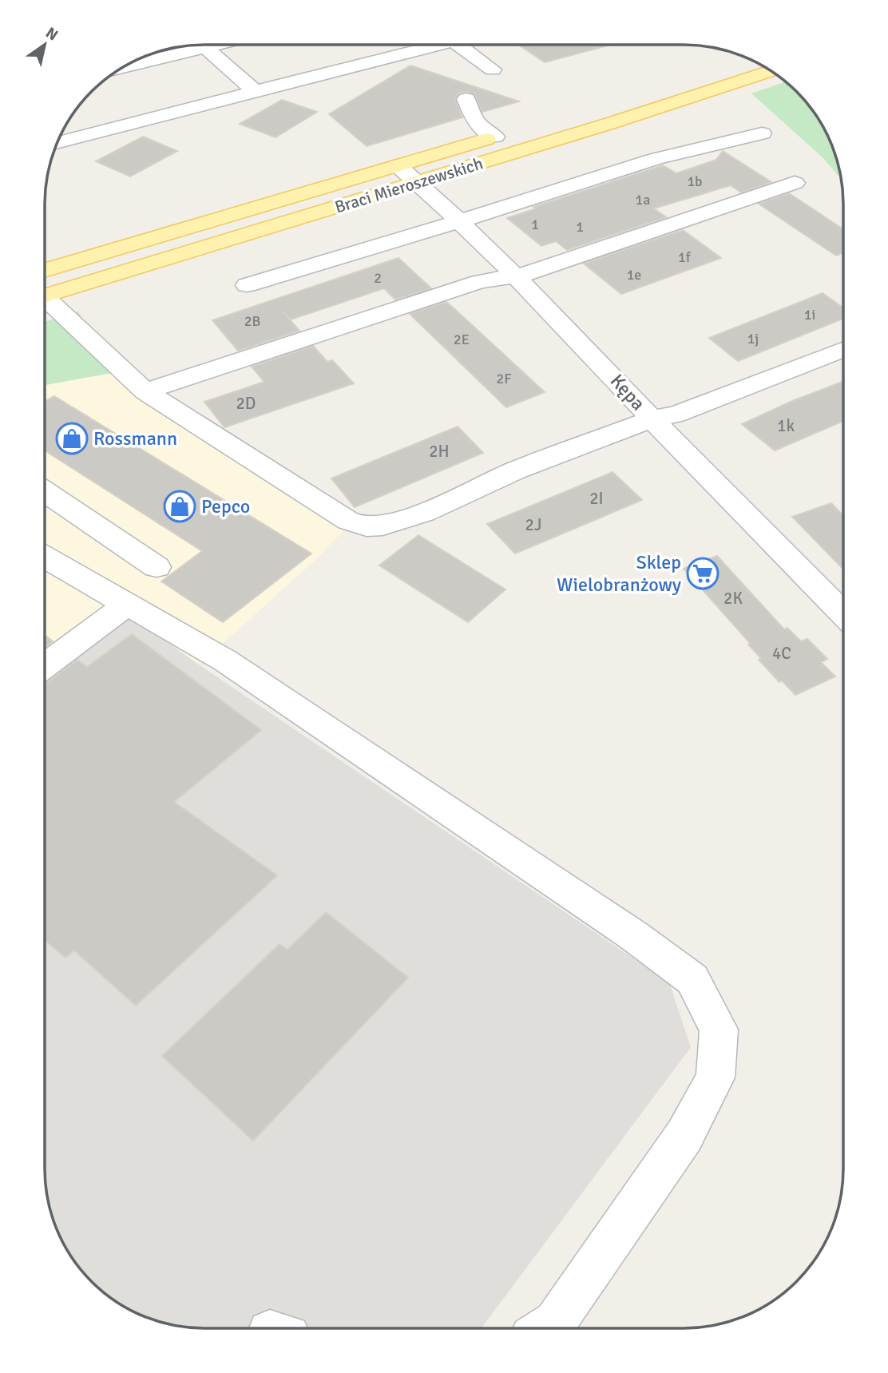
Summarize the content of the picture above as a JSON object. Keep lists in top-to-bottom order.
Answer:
{
  "streets": {
    "main road": ["Braci Mieroszewskich"],
    "street": ["Kępa"]
  },
  "crossings": [
    ["Braci Mieroszewskich", "Kępa"]
  ],
  "places": {
    "shop": ["Rossmann", "Pepco"],
    "supermarket": ["Sklep Wielobranżowy"]
  },
  "house_numbers": [
    "1b",
    "1a",
    "1",
    "1",
    "1f",
    "1e",
    "2",
    "1i",
    "2B",
    "1j",
    "2E",
    "2F",
    "2D",
    "1k",
    "2H",
    "2I",
    "2J",
    "2K",
    "4C"
  ],
  "north": "top right"
}
